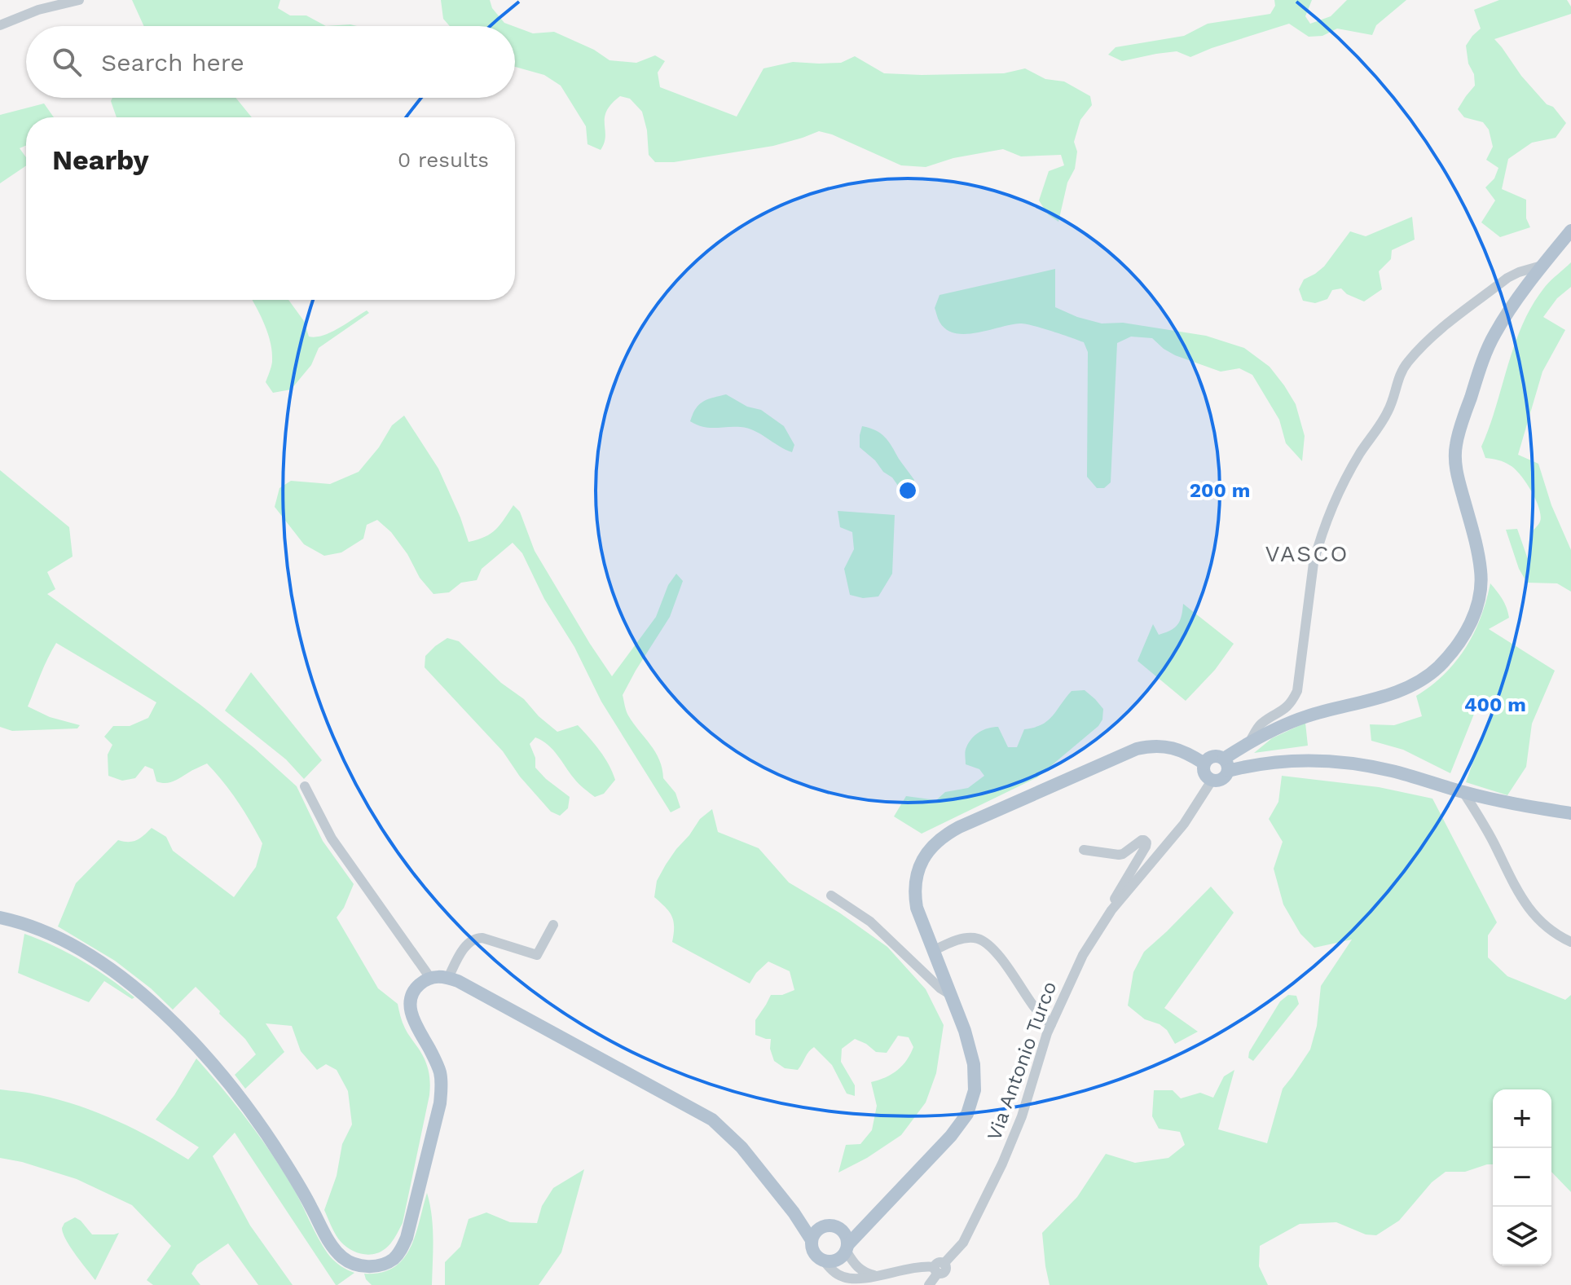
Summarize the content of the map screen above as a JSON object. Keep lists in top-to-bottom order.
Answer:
{
  "streets": {
    "street": ["Via Antonio Turco"]
  },
  "districts": ["VASCO"],
  "page": {
    "search": "Search here",
    "heading": ["Nearby", "0 results"],
    "map_buttons": ["+", "−"]
  },
  "rings": ["200 m", "400 m"]
}
